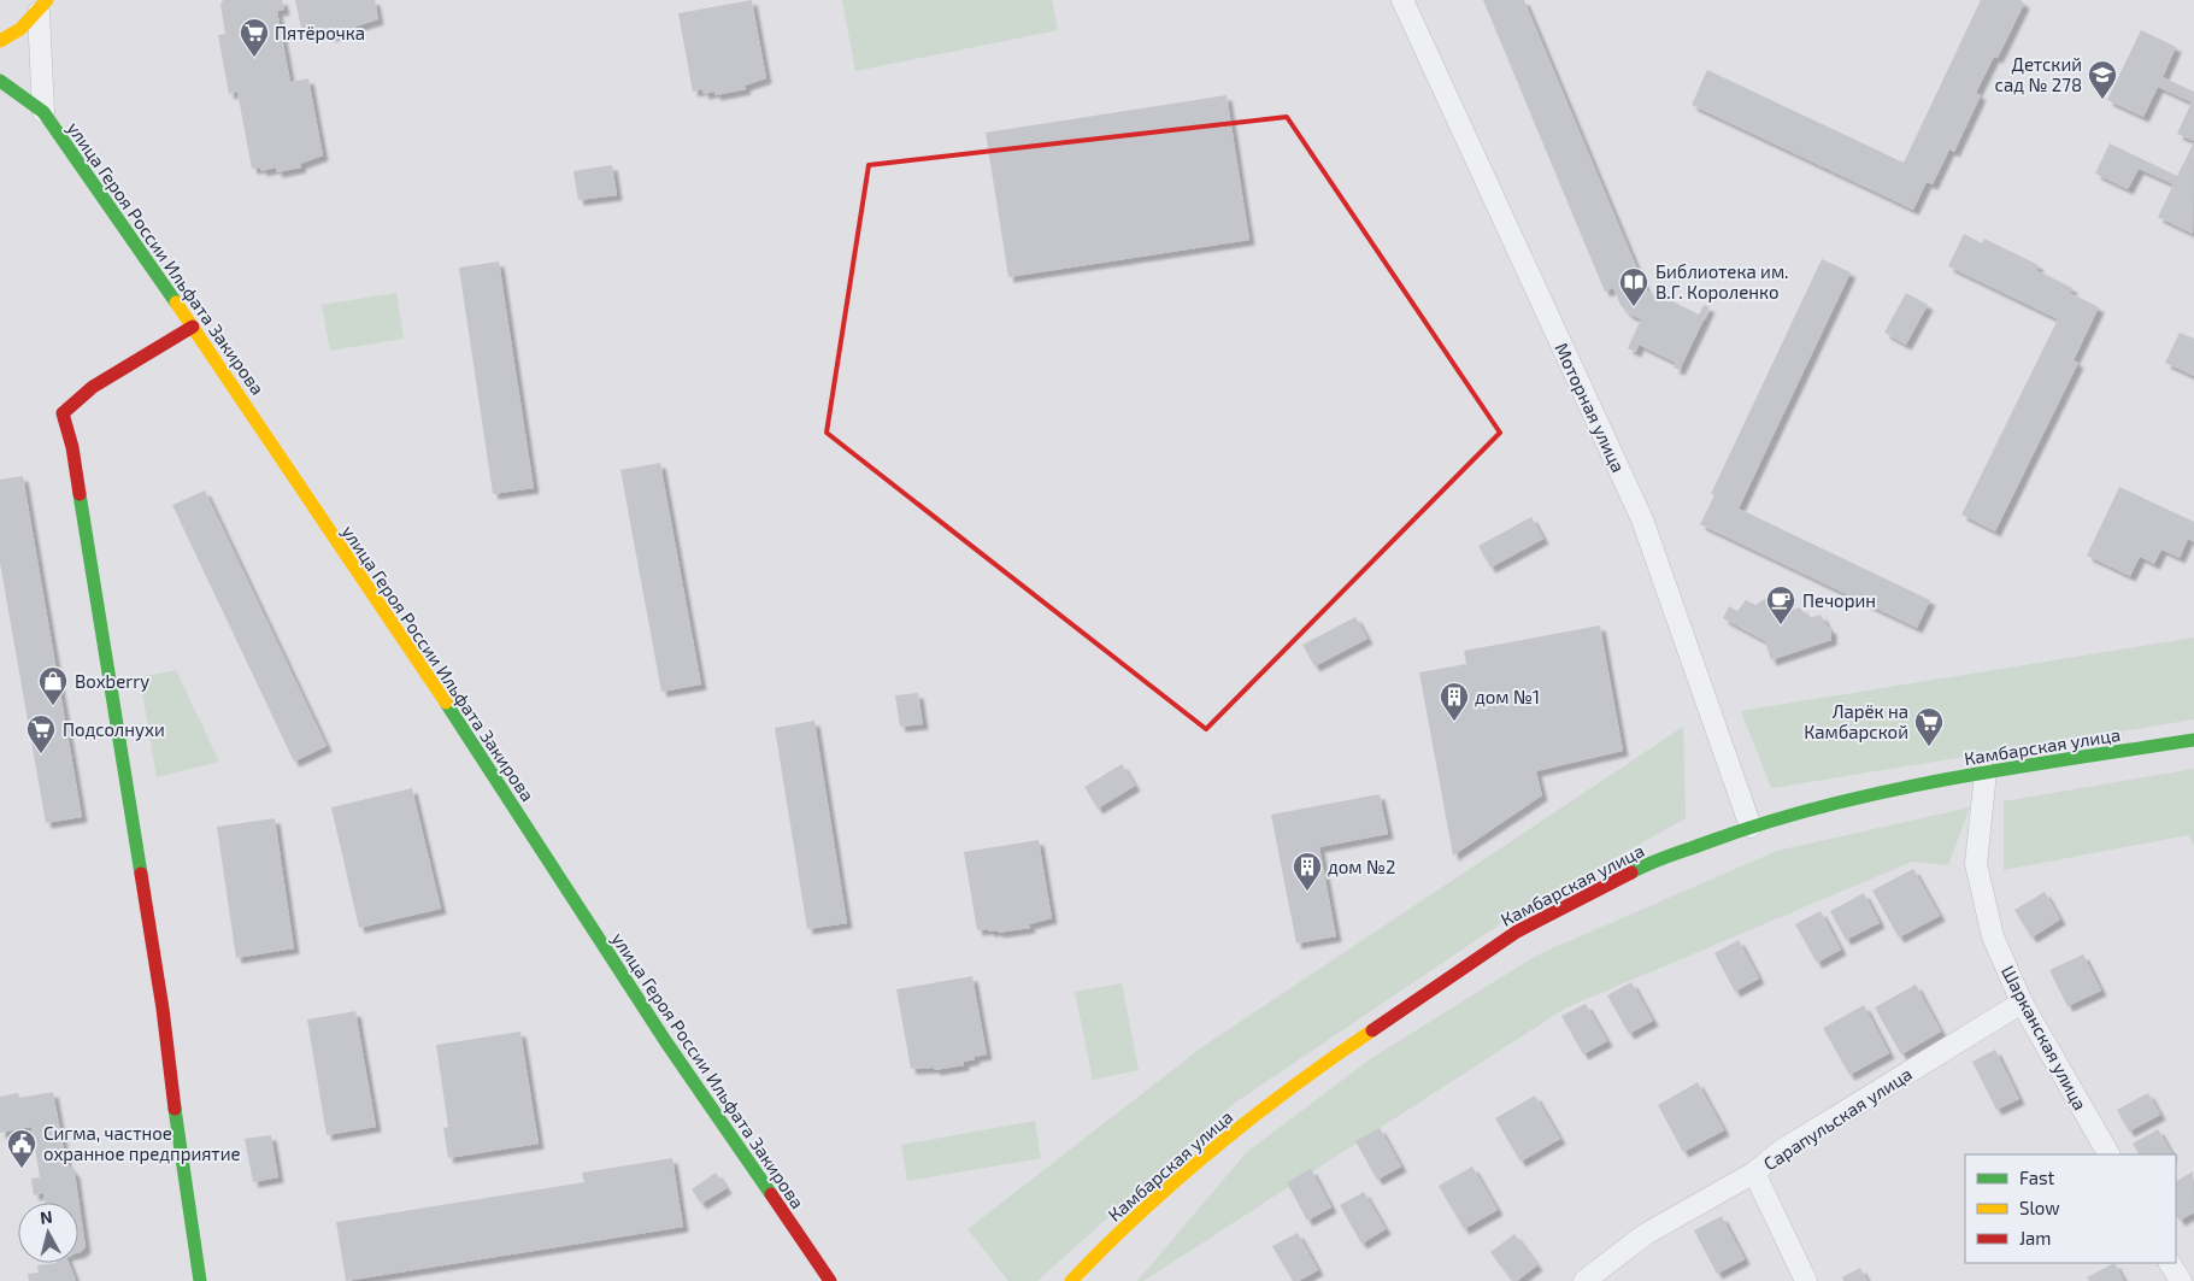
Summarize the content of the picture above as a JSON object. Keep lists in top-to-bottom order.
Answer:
{
  "streets": {
    "street": [
      "улица Героя России Ильфата Закирова",
      "Моторная улица",
      "Камбарская улица",
      "Шарканская улица",
      "Сарапульская улица"
    ]
  },
  "crossings": [
    ["Моторная улица", "Камбарская улица"],
    ["Камбарская улица", "Шарканская улица"],
    ["Шарканская улица", "Сарапульская улица"]
  ],
  "places": {
    "supermarket": ["Пятёрочка", "Ларёк на Камбарской", "Подсолнухи"],
    "school or university": ["Детский сад № 278"],
    "library": ["Библиотека им. В.Г. Короленко"],
    "cafe": ["Печорин"],
    "shop": ["Boxberry"],
    "building": ["дом №1", "дом №2"],
    "public building": ["Сигма, частное охранное предприятие"]
  },
  "legend": ["Fast", "Slow", "Jam"],
  "north": "top"
}
